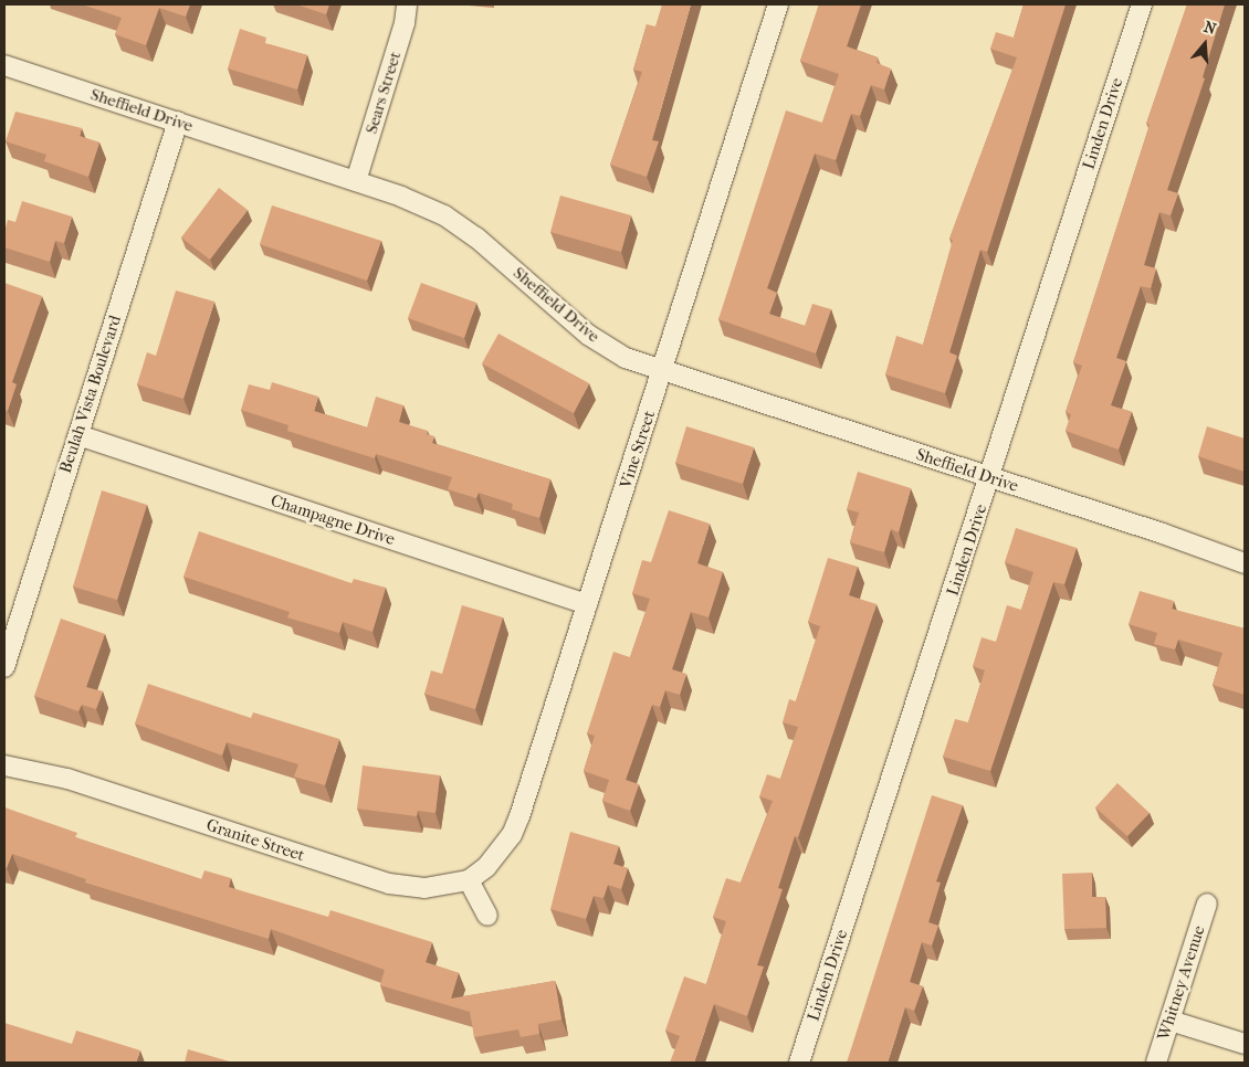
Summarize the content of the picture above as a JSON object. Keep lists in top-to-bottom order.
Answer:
{
  "streets": {
    "street": [
      "Sears Street",
      "Sheffield Drive",
      "Linden Drive",
      "Beulah Vista Boulevard",
      "Vine Street",
      "Champagne Drive",
      "Granite Street",
      "Whitney Avenue"
    ]
  },
  "crossings": [
    ["Sears Street", "Sheffield Drive"],
    ["Sheffield Drive", "Linden Drive"],
    ["Sheffield Drive", "Beulah Vista Boulevard"],
    ["Sheffield Drive", "Vine Street"],
    ["Beulah Vista Boulevard", "Champagne Drive"],
    ["Vine Street", "Champagne Drive"],
    ["Vine Street", "Granite Street"]
  ],
  "north": "top"
}
